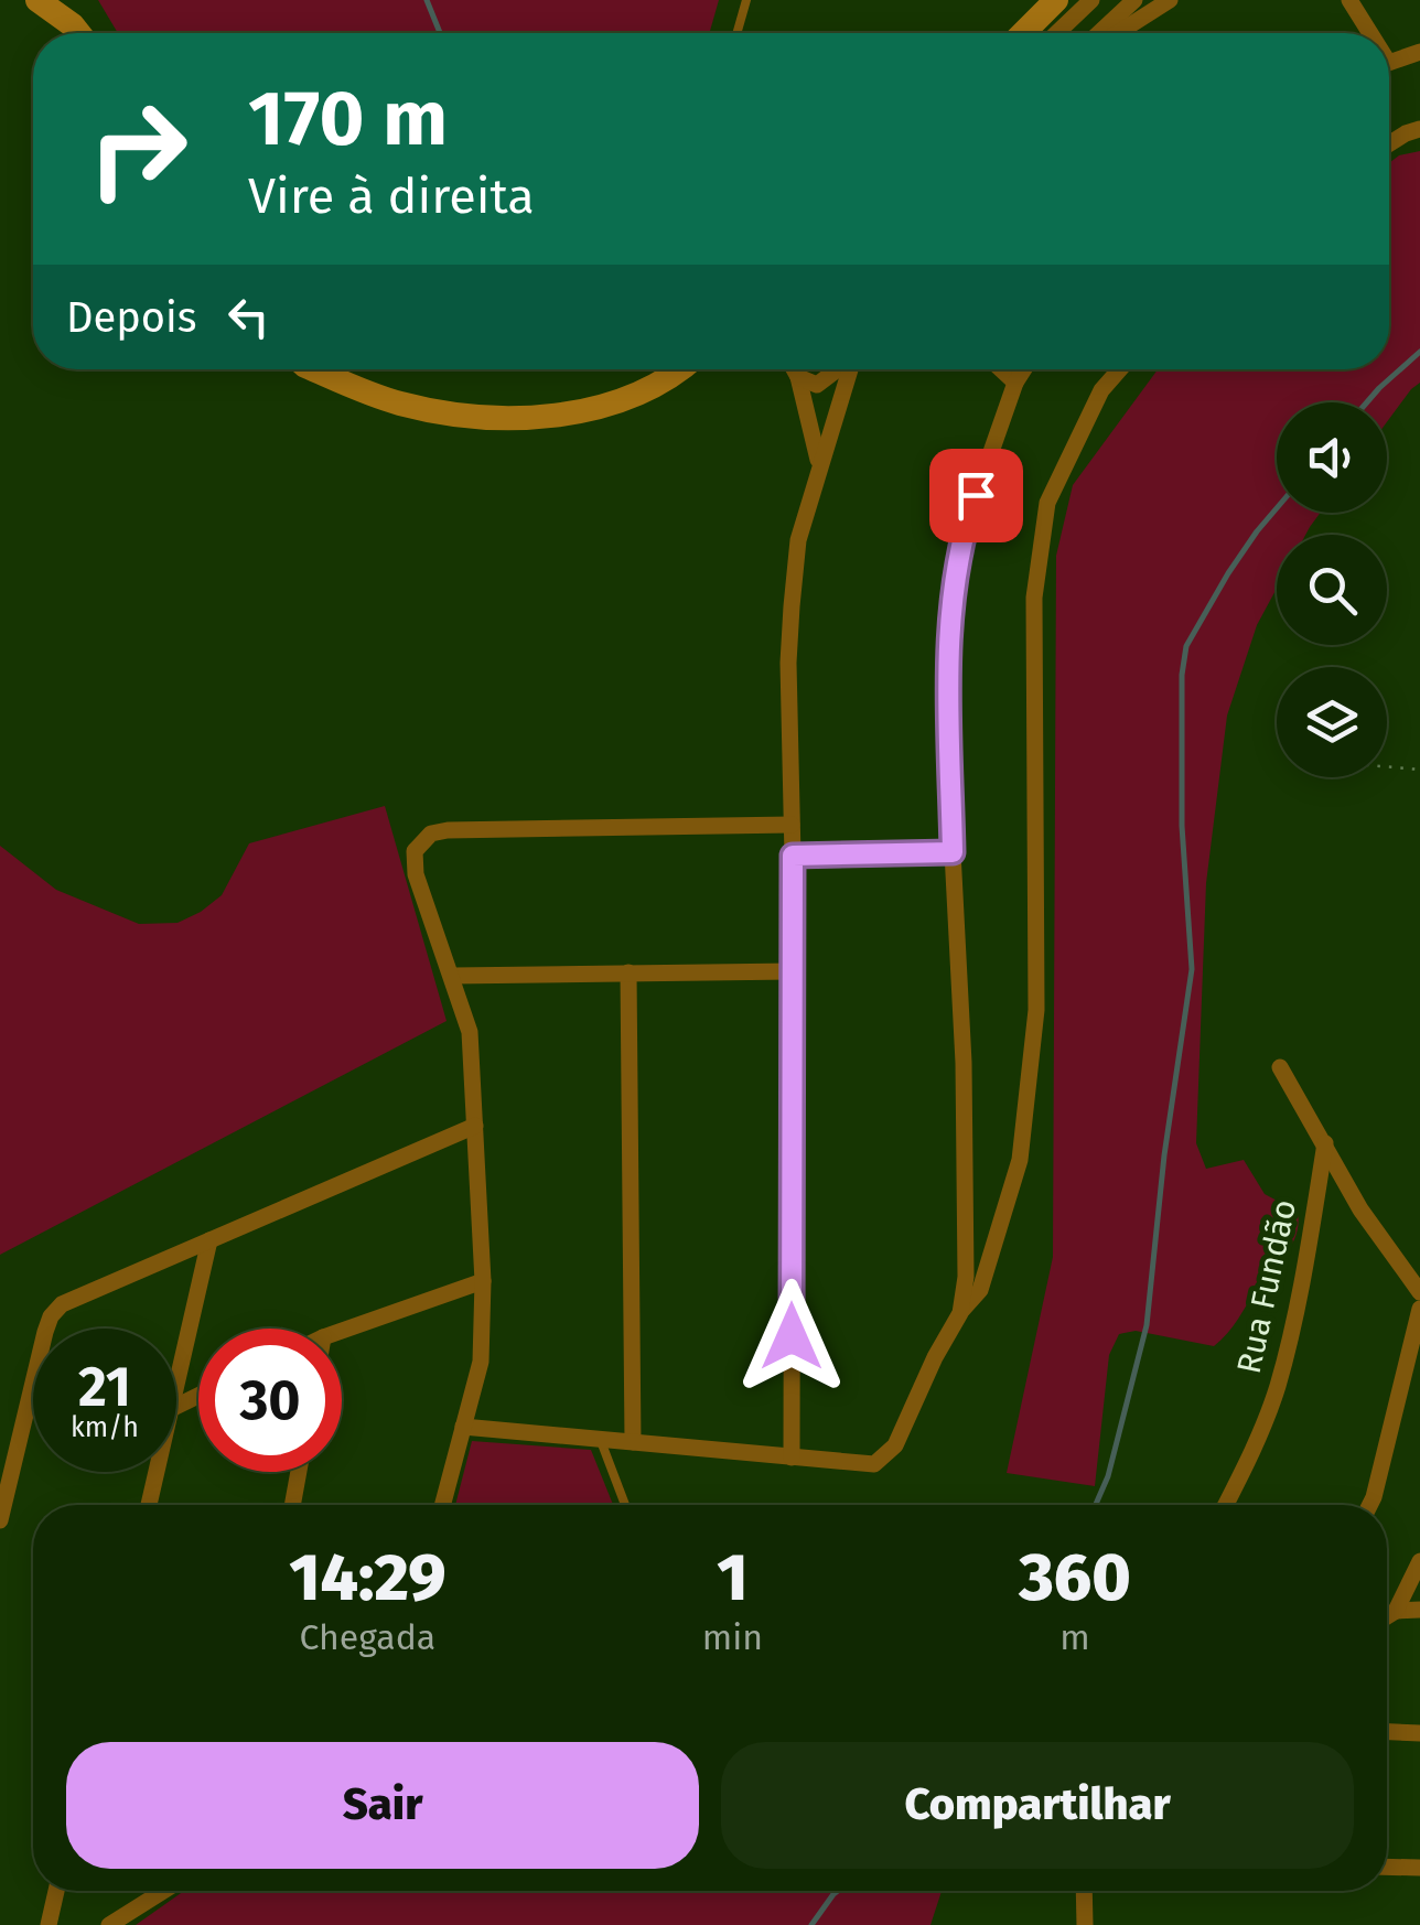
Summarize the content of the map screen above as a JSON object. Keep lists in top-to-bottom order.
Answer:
{
  "streets": {
    "street": ["Rua Fundão"]
  },
  "page": {
    "turn": ["170 m", "Vire à direita"],
    "then": "Depois",
    "speed": "21 km/h",
    "limit": "30",
    "eta": [
      "14:29",
      "Chegada",
      "1",
      "min",
      "360",
      "m"
    ],
    "buttons": ["Sair", "Compartilhar"]
  }
}
